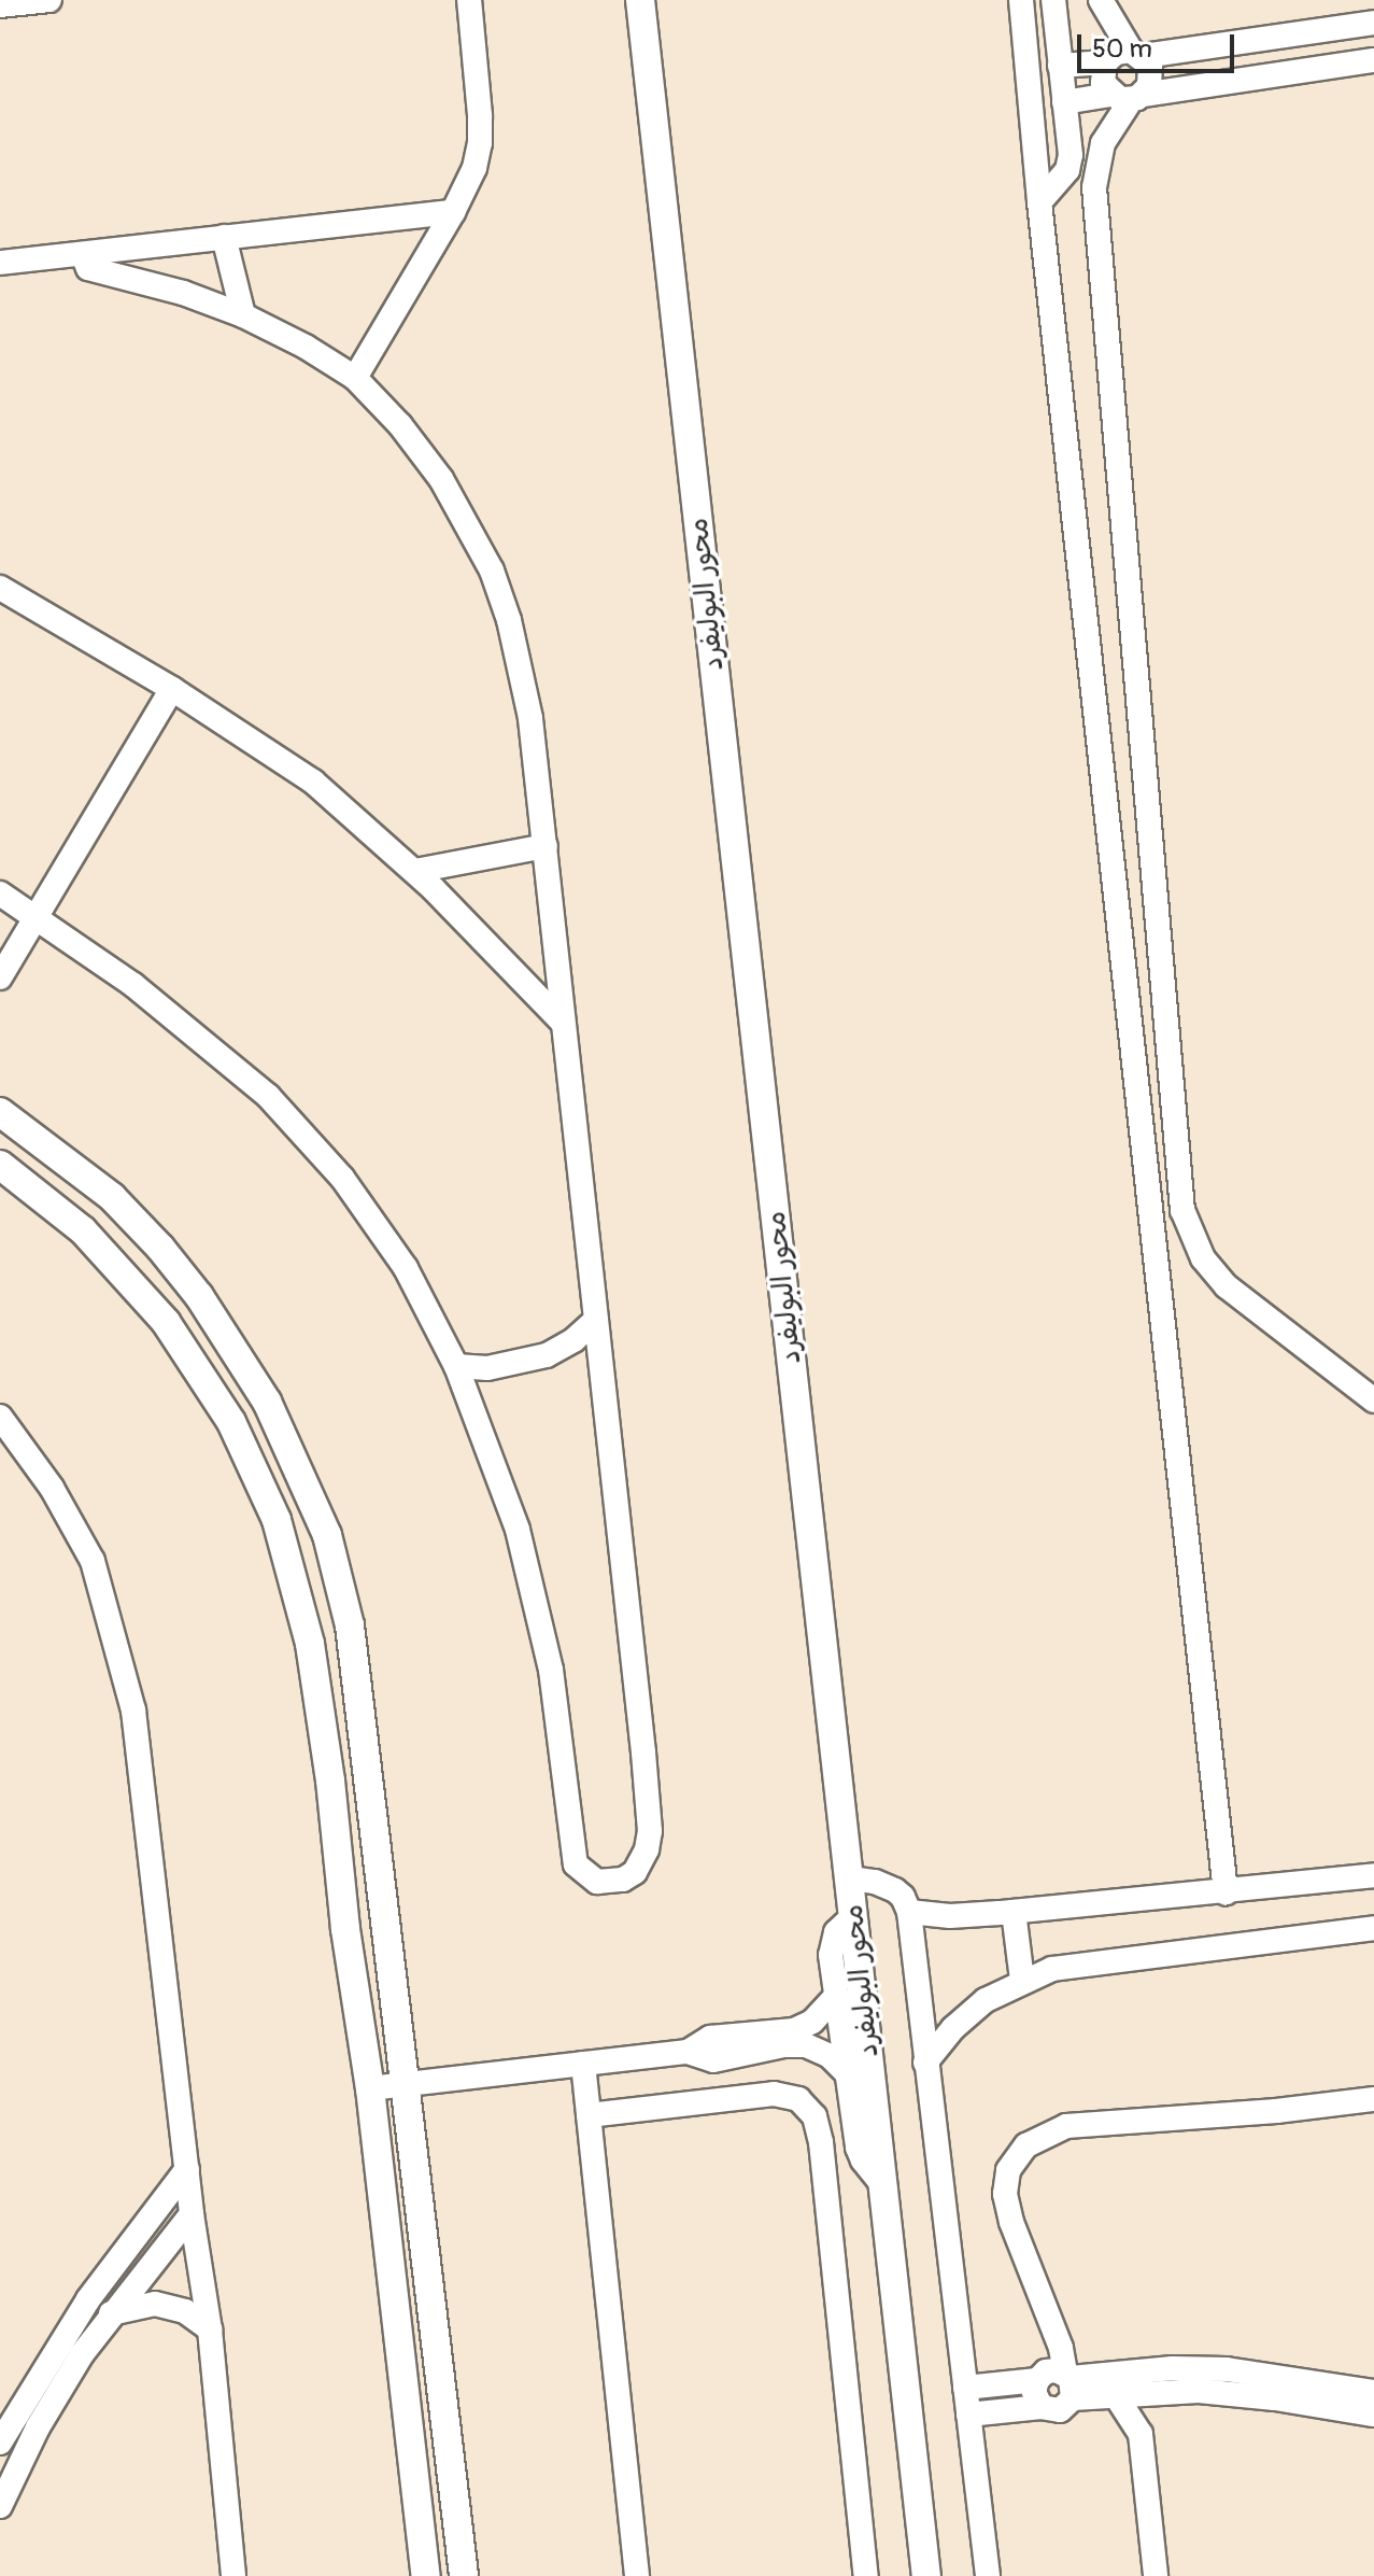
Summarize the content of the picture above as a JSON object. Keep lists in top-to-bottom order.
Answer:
{
  "streets": {
    "street": ["محور البوليفرد"]
  },
  "scale_bar": "50 m"
}
